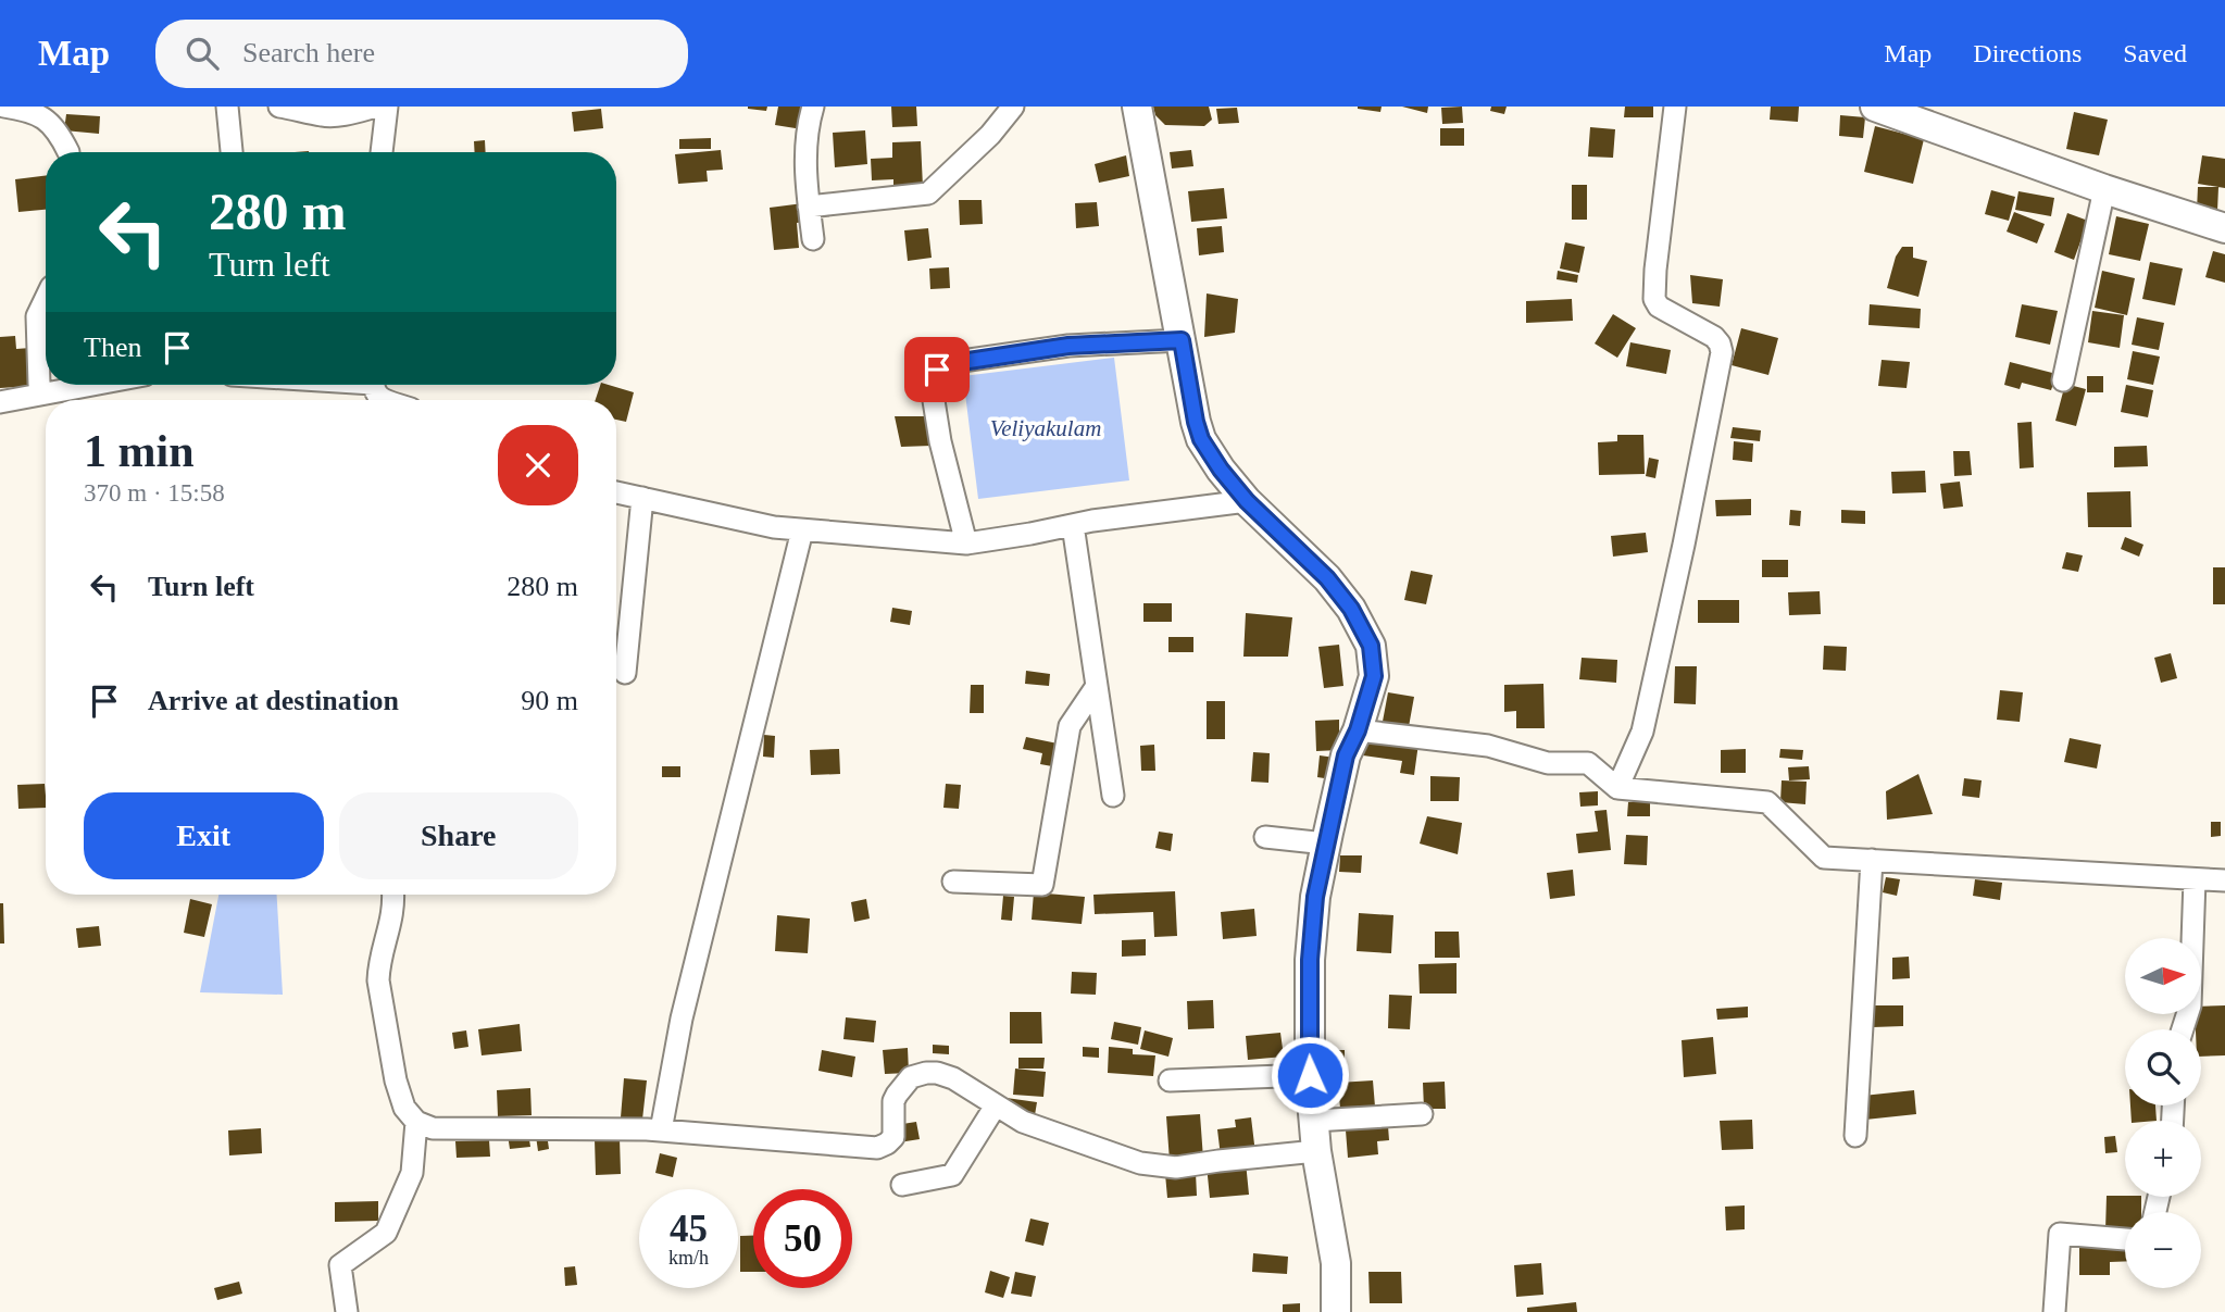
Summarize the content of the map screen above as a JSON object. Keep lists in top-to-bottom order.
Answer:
{
  "water": ["Veliyakulam"],
  "north": "right",
  "page": {
    "header": "Map",
    "search": "Search here",
    "nav": ["Map", "Directions", "Saved"],
    "turn": ["280 m", "Turn left"],
    "then": "Then",
    "heading": ["1 min", "370 m · 15:58"],
    "list": [
      {
        "name": "Turn left",
        "value": "280 m"
      },
      {
        "name": "Arrive at destination",
        "value": "90 m"
      }
    ],
    "buttons": ["Exit", "Share"],
    "map_buttons": ["+", "−"],
    "speed": "45 km/h",
    "limit": "50"
  }
}
